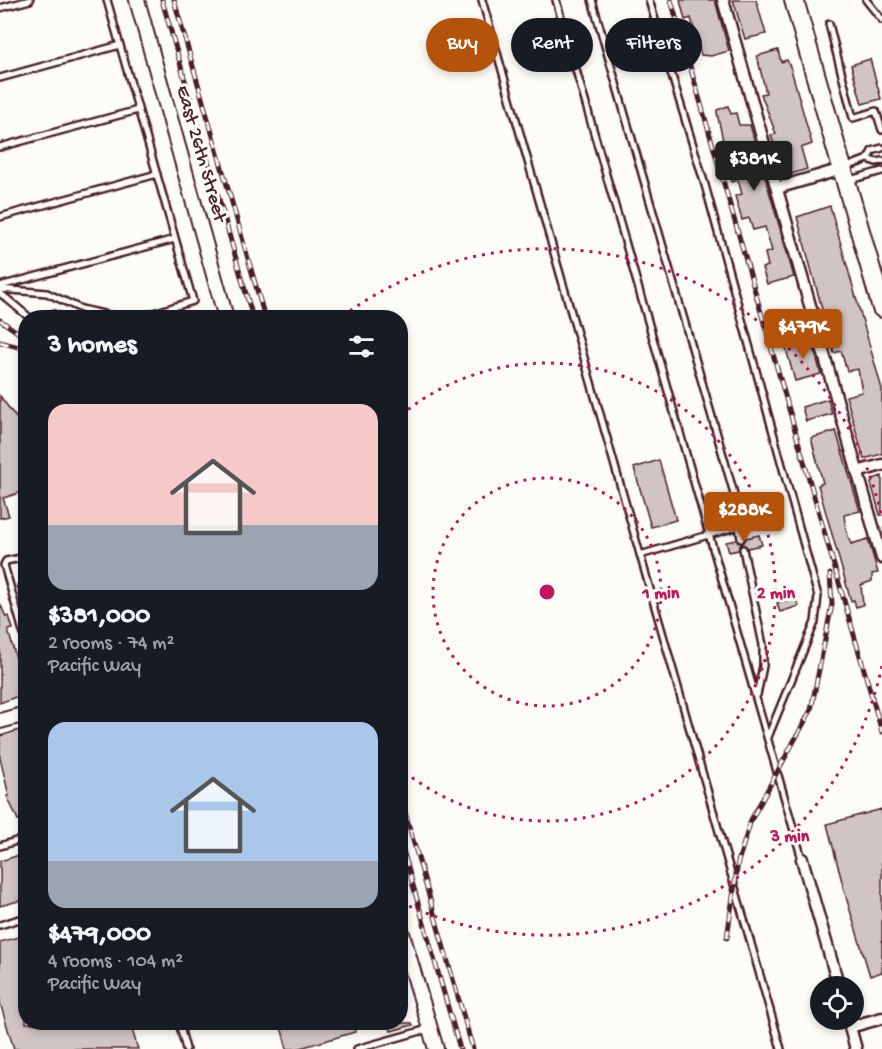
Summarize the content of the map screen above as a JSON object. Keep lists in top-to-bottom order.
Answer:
{
  "streets": {
    "street": ["East 26th Street"]
  },
  "page": {
    "chip": ["Buy", "Rent", "Filters"],
    "price": ["$381K", "$479K", "$288K"],
    "heading": "3 homes",
    "list": [
      {
        "name": "$381,000",
        "note": "2 rooms · 74 m² · Pacific Way"
      },
      {
        "name": "$479,000",
        "note": "4 rooms · 104 m² · Pacific Way"
      }
    ]
  },
  "rings": ["1 min", "2 min", "3 min"]
}
